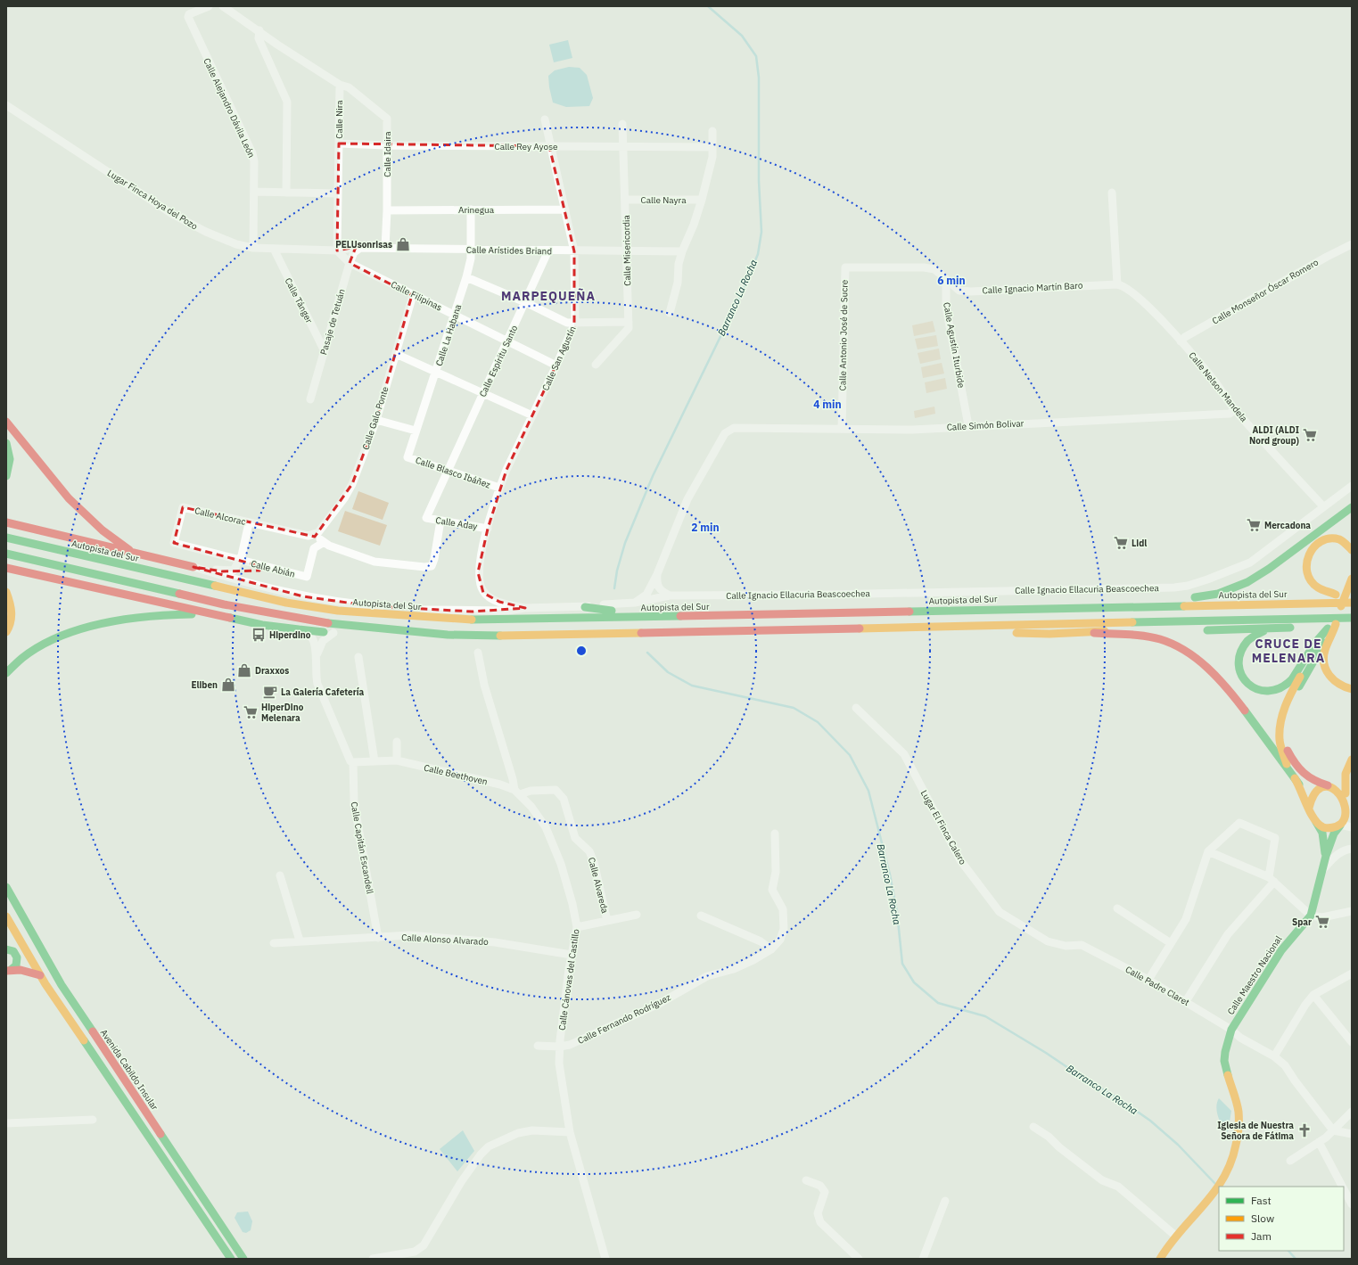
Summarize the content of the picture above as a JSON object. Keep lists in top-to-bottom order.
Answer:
{
  "streets": {
    "main road": ["Autopista del Sur", "Calle Maestro Nacional", "Avenida Cabildo Insular"],
    "street": [
      "Calle Alejandro Dávila León",
      "Calle Nira",
      "Calle Rey Ayose",
      "Calle Idaira",
      "Lugar Finca Hoya del Pozo",
      "Calle Nayra",
      "Arinegua",
      "Calle Arístides Briand",
      "Calle Misericordia",
      "Calle Ignacio Martín Baro",
      "Calle Monseñor Óscar Romero",
      "Calle Filipinas",
      "Calle Tánger",
      "Pasaje de Tetuán",
      "Calle La Habana",
      "Calle Antonio José de Sucre",
      "Calle Agustín Iturbide",
      "Calle San Agustín",
      "Calle Espíritu Santo",
      "Calle Nelson Mandela",
      "Calle Galo Ponte",
      "Calle Simón Bolivar",
      "Calle Blasco Ibáñez",
      "Calle Alcorac",
      "Calle Aday",
      "Calle Abián",
      "Calle Ignacio Ellacuria Beascoechea",
      "Calle Beethoven",
      "Lugar El Finca Calero",
      "Calle Capitán Escandell",
      "Calle Alvareda",
      "Calle Alonso Alvarado",
      "Calle Cánovas del Castillo",
      "Calle Padre Claret",
      "Calle Fernando Rodríguez"
    ]
  },
  "crossings": [
    ["Calle Alejandro Dávila León", "Lugar Finca Hoya del Pozo"],
    ["Calle Nira", "Calle Rey Ayose"],
    ["Calle Nira", "Calle Idaira"],
    ["Calle Nira", "Lugar Finca Hoya del Pozo"],
    ["Calle Nira", "Calle Arístides Briand"],
    ["Calle Nira", "Calle Filipinas"],
    ["Calle Rey Ayose", "Calle Idaira"],
    ["Calle Rey Ayose", "Calle Misericordia"],
    ["Calle Rey Ayose", "Calle San Agustín"],
    ["Calle Idaira", "Arinegua"],
    ["Calle Idaira", "Calle Arístides Briand"],
    ["Lugar Finca Hoya del Pozo", "Calle Arístides Briand"],
    ["Lugar Finca Hoya del Pozo", "Calle Filipinas"],
    ["Lugar Finca Hoya del Pozo", "Calle Tánger"],
    ["Calle Nayra", "Calle Misericordia"],
    ["Arinegua", "Calle La Habana"],
    ["Arinegua", "Calle San Agustín"],
    ["Calle Arístides Briand", "Calle Misericordia"],
    ["Calle Arístides Briand", "Calle Filipinas"],
    ["Calle Arístides Briand", "Pasaje de Tetuán"],
    ["Calle Arístides Briand", "Calle La Habana"],
    ["Calle Arístides Briand", "Calle San Agustín"],
    ["Calle Arístides Briand", "Calle Espíritu Santo"],
    ["Calle Ignacio Martín Baro", "Calle Antonio José de Sucre"],
    ["Calle Ignacio Martín Baro", "Calle Agustín Iturbide"],
    ["Calle Ignacio Martín Baro", "Calle Nelson Mandela"],
    ["Calle Monseñor Óscar Romero", "Calle Nelson Mandela"],
    ["Calle Filipinas", "Pasaje de Tetuán"],
    ["Calle Filipinas", "Calle La Habana"],
    ["Calle Filipinas", "Calle San Agustín"],
    ["Calle Filipinas", "Calle Espíritu Santo"],
    ["Calle Filipinas", "Calle Galo Ponte"],
    ["Calle Tánger", "Pasaje de Tetuán"],
    ["Calle La Habana", "Calle Blasco Ibáñez"],
    ["Calle Antonio José de Sucre", "Calle Agustín Iturbide"],
    ["Calle Antonio José de Sucre", "Calle Simón Bolivar"],
    ["Calle Agustín Iturbide", "Calle Simón Bolivar"],
    ["Calle San Agustín", "Calle Blasco Ibáñez"],
    ["Calle San Agustín", "Calle Aday"],
    ["Calle San Agustín", "Calle Ignacio Ellacuria Beascoechea"],
    ["Calle Espíritu Santo", "Calle Blasco Ibáñez"],
    ["Calle Espíritu Santo", "Calle Aday"],
    ["Calle Nelson Mandela", "Calle Simón Bolivar"],
    ["Calle Nelson Mandela", "Calle Ignacio Ellacuria Beascoechea"],
    ["Calle Alcorac", "Calle Abián"],
    ["Calle Beethoven", "Calle Capitán Escandell"],
    ["Calle Beethoven", "Calle Alvareda"],
    ["Calle Beethoven", "Calle Cánovas del Castillo"],
    ["Lugar El Finca Calero", "Calle Padre Claret"],
    ["Calle Capitán Escandell", "Calle Alonso Alvarado"],
    ["Calle Alvareda", "Calle Cánovas del Castillo"],
    ["Calle Alonso Alvarado", "Calle Cánovas del Castillo"],
    ["Calle Maestro Nacional", "Calle Padre Claret"],
    ["Calle Cánovas del Castillo", "Calle Fernando Rodríguez"]
  ],
  "districts": ["MARPEQUEÑA", "CRUCE DE MELENARA"],
  "water": ["Barranco La Rocha"],
  "places": {
    "shop": ["PELUsonrisas", "Draxxos", "Eliben"],
    "supermarket": [
      "ALDI (ALDI Nord group)",
      "Mercadona",
      "Lidl",
      "HiperDino Melenara",
      "Spar"
    ],
    "bus stop": ["Hiperdino"],
    "cafe": ["La Galería Cafetería"],
    "church": ["Iglesia de Nuestra Señora de Fátima"]
  },
  "legend": ["Fast", "Slow", "Jam"],
  "rings": ["6 min", "4 min", "2 min"]
}
